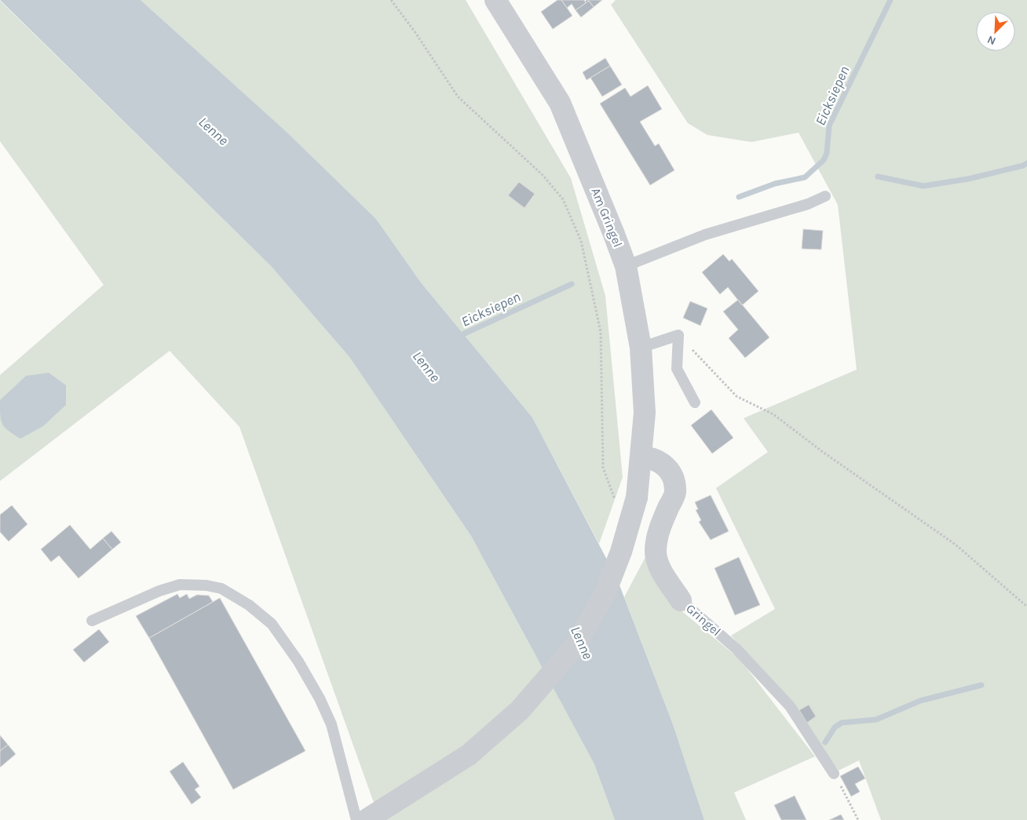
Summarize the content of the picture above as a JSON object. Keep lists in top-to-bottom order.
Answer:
{
  "streets": {
    "street": ["Am Gringel", "Gringel"]
  },
  "crossings": [
    ["Am Gringel", "Gringel"]
  ],
  "water": ["Eicksiepen", "Lenne"],
  "north": "bottom left"
}
